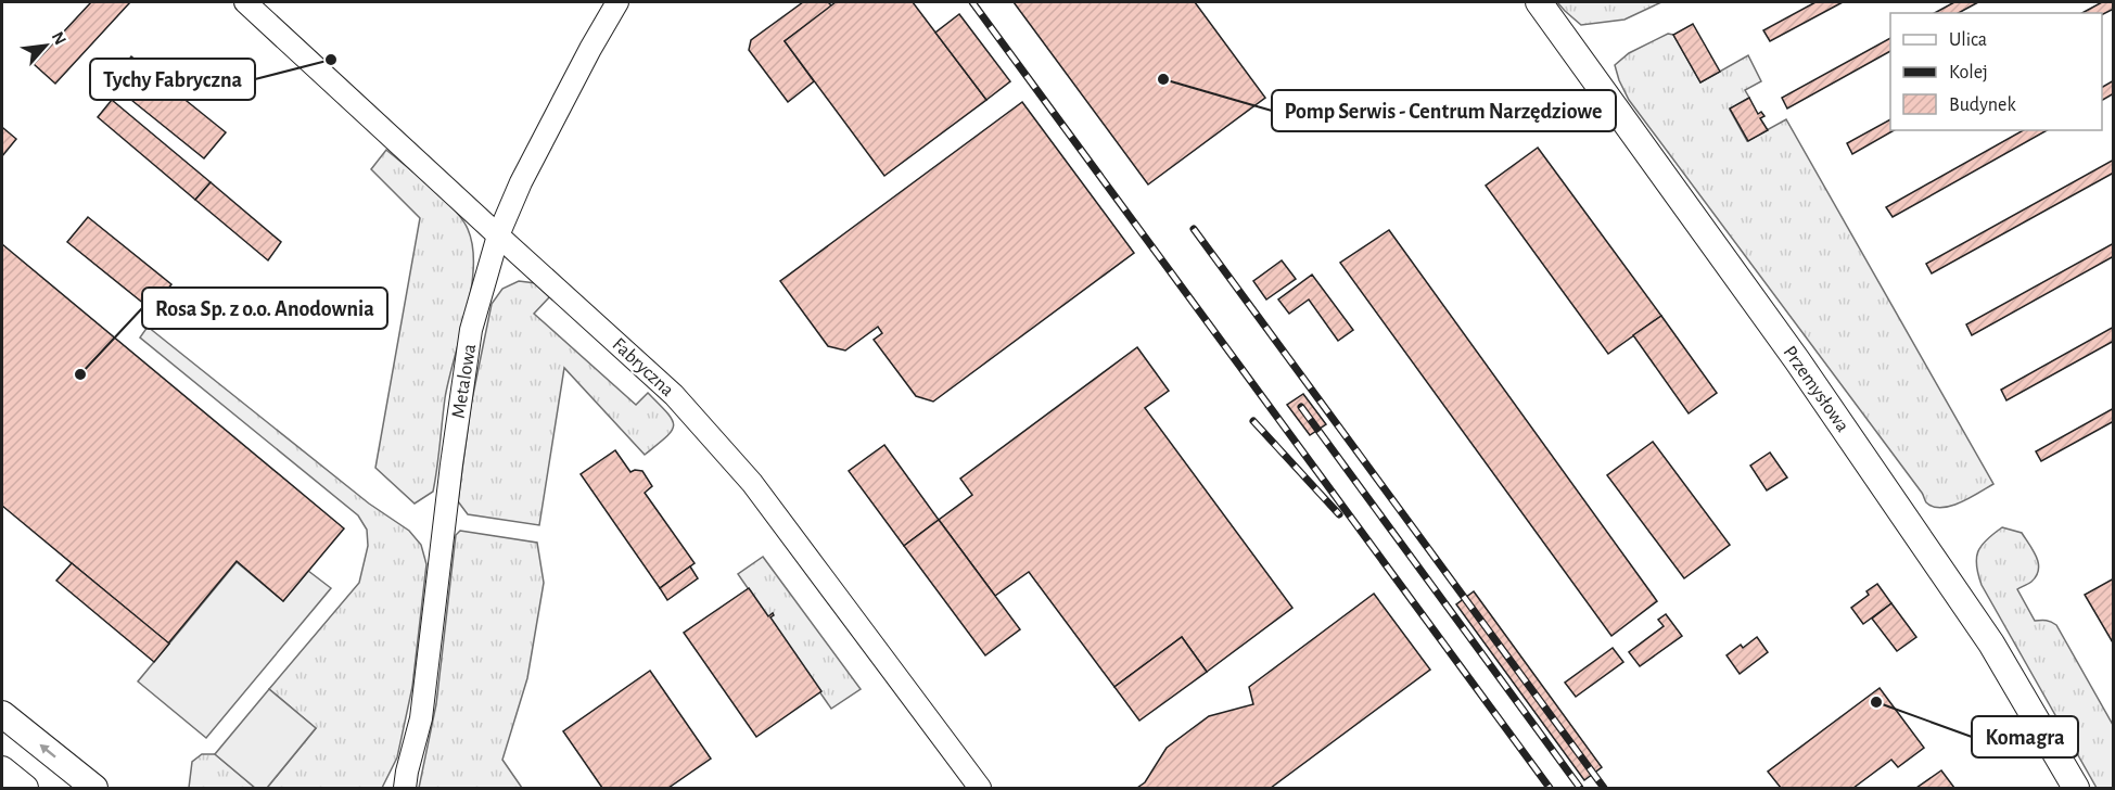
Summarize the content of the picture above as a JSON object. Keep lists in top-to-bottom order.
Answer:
{
  "streets": {
    "street": ["Fabryczna", "Metalowa", "Przemysłowa"]
  },
  "crossings": [
    ["Fabryczna", "Metalowa"]
  ],
  "places": [
    "Tychy Fabryczna",
    "Pomp Serwis - Centrum Narzędziowe",
    "Rosa Sp. z o.o. Anodownia",
    "Komagra"
  ],
  "legend": ["Ulica", "Kolej", "Budynek"],
  "north": "top right"
}
